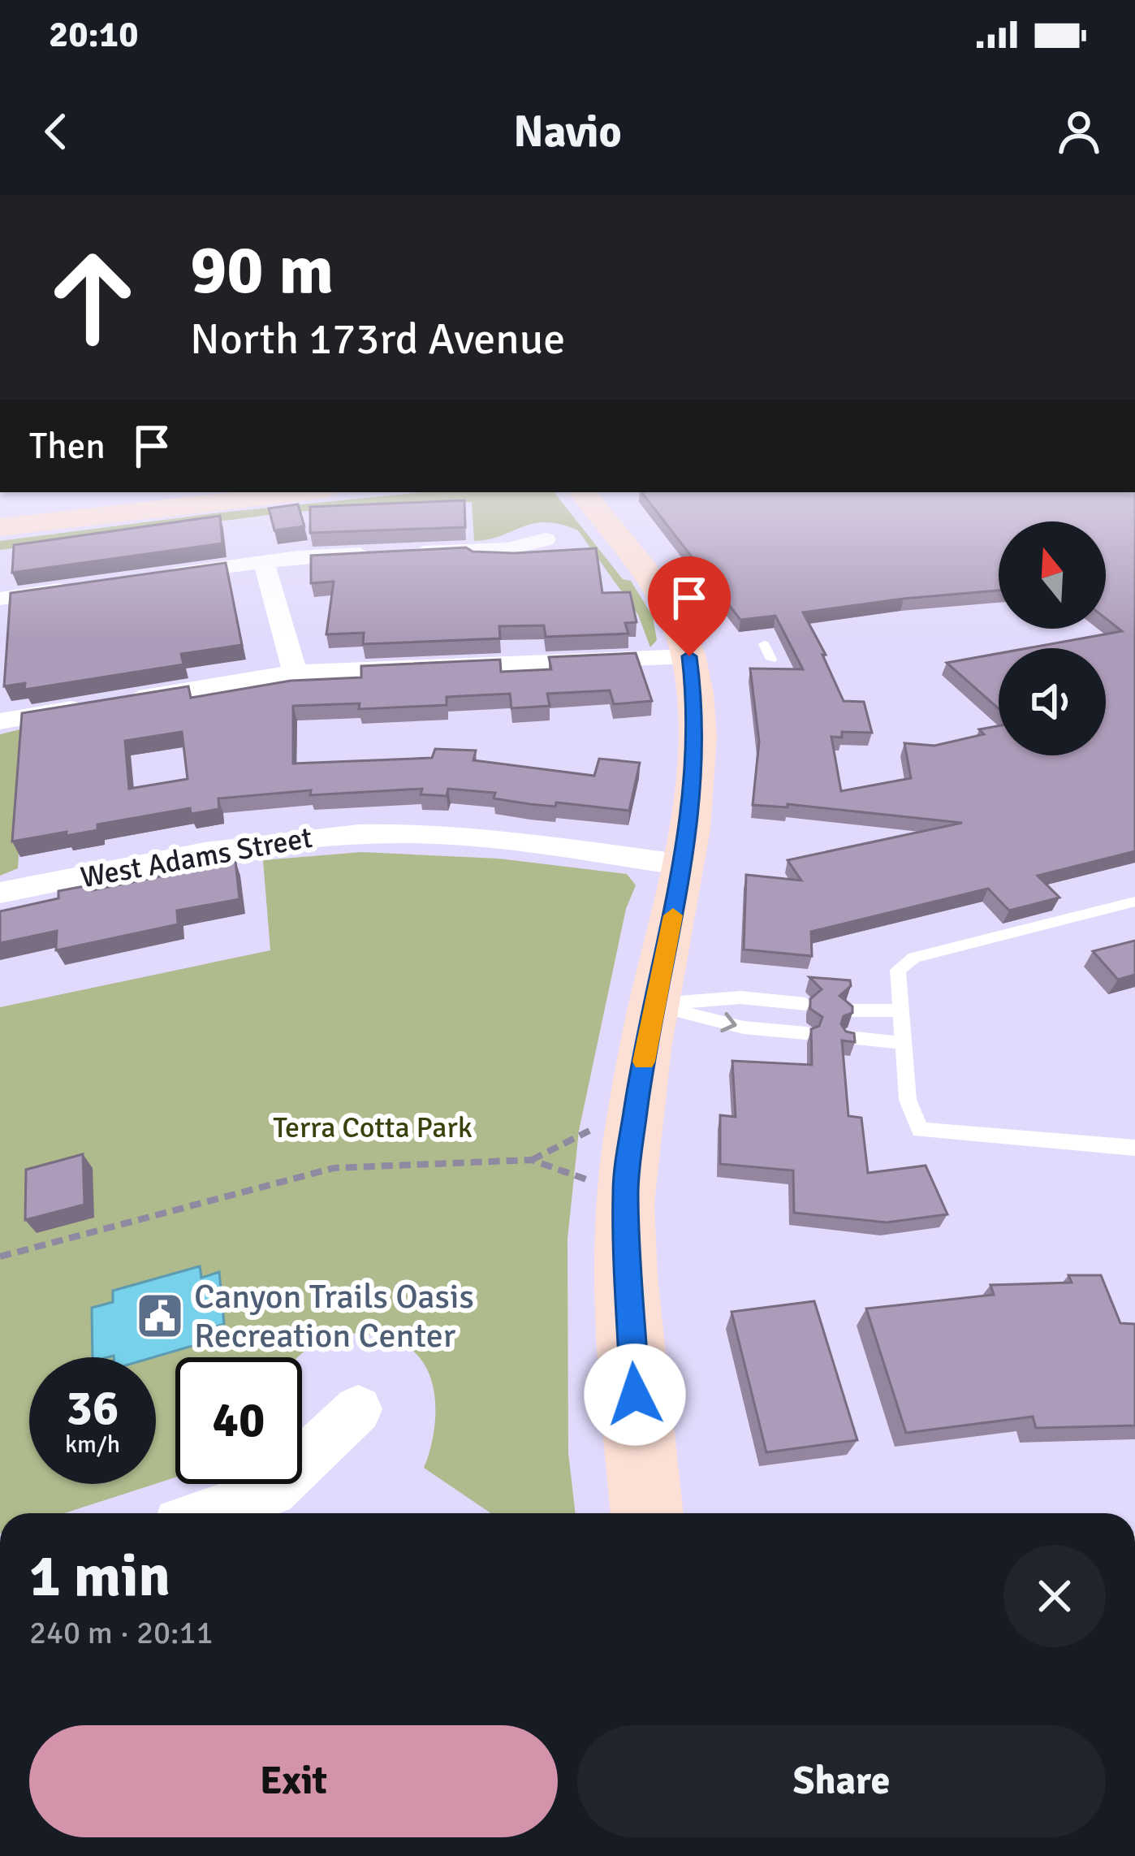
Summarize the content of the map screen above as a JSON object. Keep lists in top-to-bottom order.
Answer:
{
  "streets": {
    "street": ["West Adams Street"]
  },
  "parks": ["Terra Cotta Park"],
  "places": {
    "public building": ["Canyon Trails Oasis Recreation Center"]
  },
  "north": "top",
  "page": {
    "status": "20:10",
    "header": "Navio",
    "turn": ["90 m", "North 173rd Avenue"],
    "then": "Then",
    "speed": "36 km/h",
    "limit": "40",
    "heading": ["1 min", "240 m · 20:11"],
    "buttons": ["Exit", "Share"]
  }
}
